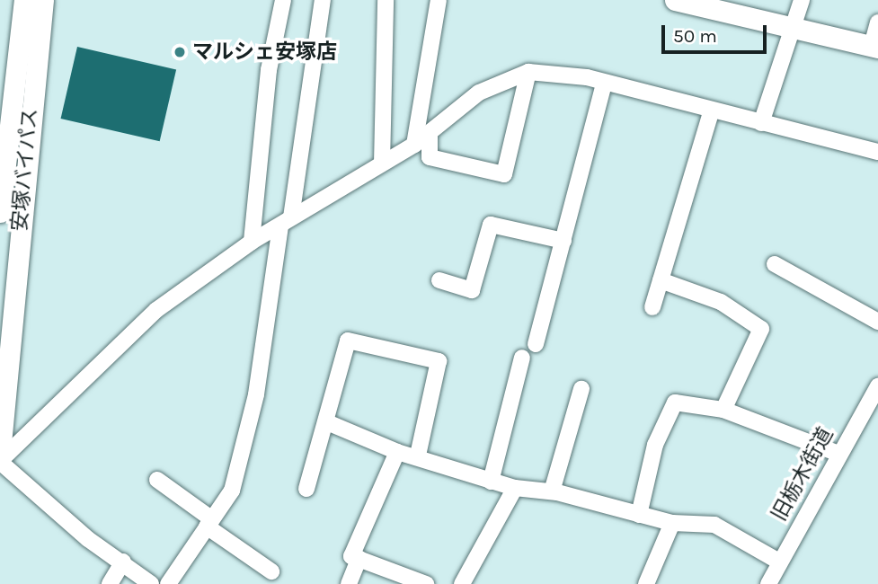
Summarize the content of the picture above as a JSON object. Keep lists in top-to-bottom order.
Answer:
{
  "streets": {
    "main road": ["安塚バイパス"],
    "street": ["旧栃木街道"]
  },
  "places": ["マルシェ安塚店"],
  "scale_bar": "50 m"
}
